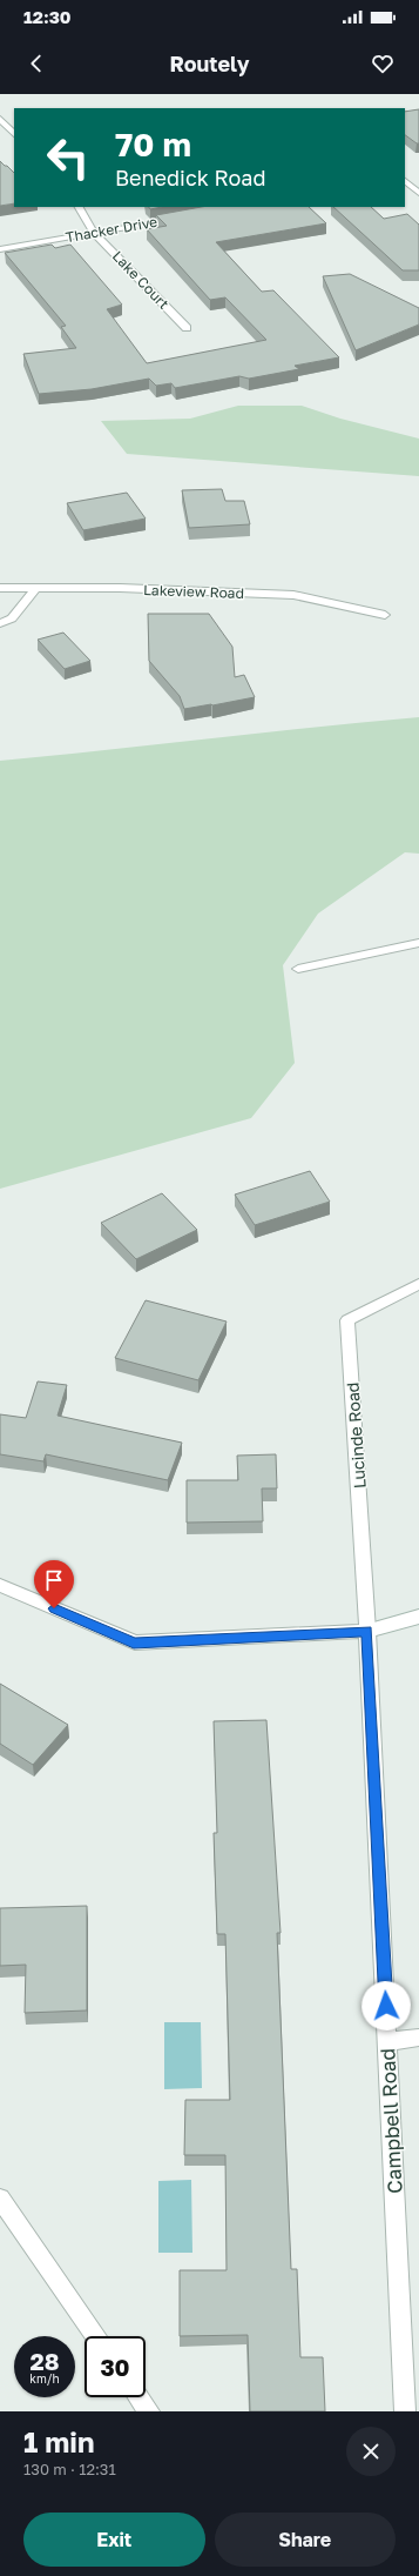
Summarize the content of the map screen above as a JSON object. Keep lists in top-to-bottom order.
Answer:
{
  "streets": {
    "street": [
      "Thacker Drive",
      "Lake Court",
      "Lakeview Road",
      "Lucinde Road",
      "Campbell Road"
    ]
  },
  "crossings": [
    ["Thacker Drive", "Lake Court"],
    ["Lucinde Road", "Campbell Road"]
  ],
  "page": {
    "status": "12:30",
    "header": "Routely",
    "turn": ["70 m", "Benedick Road"],
    "speed": "28 km/h",
    "limit": "30",
    "heading": ["1 min", "130 m · 12:31"],
    "buttons": ["Exit", "Share"]
  }
}
